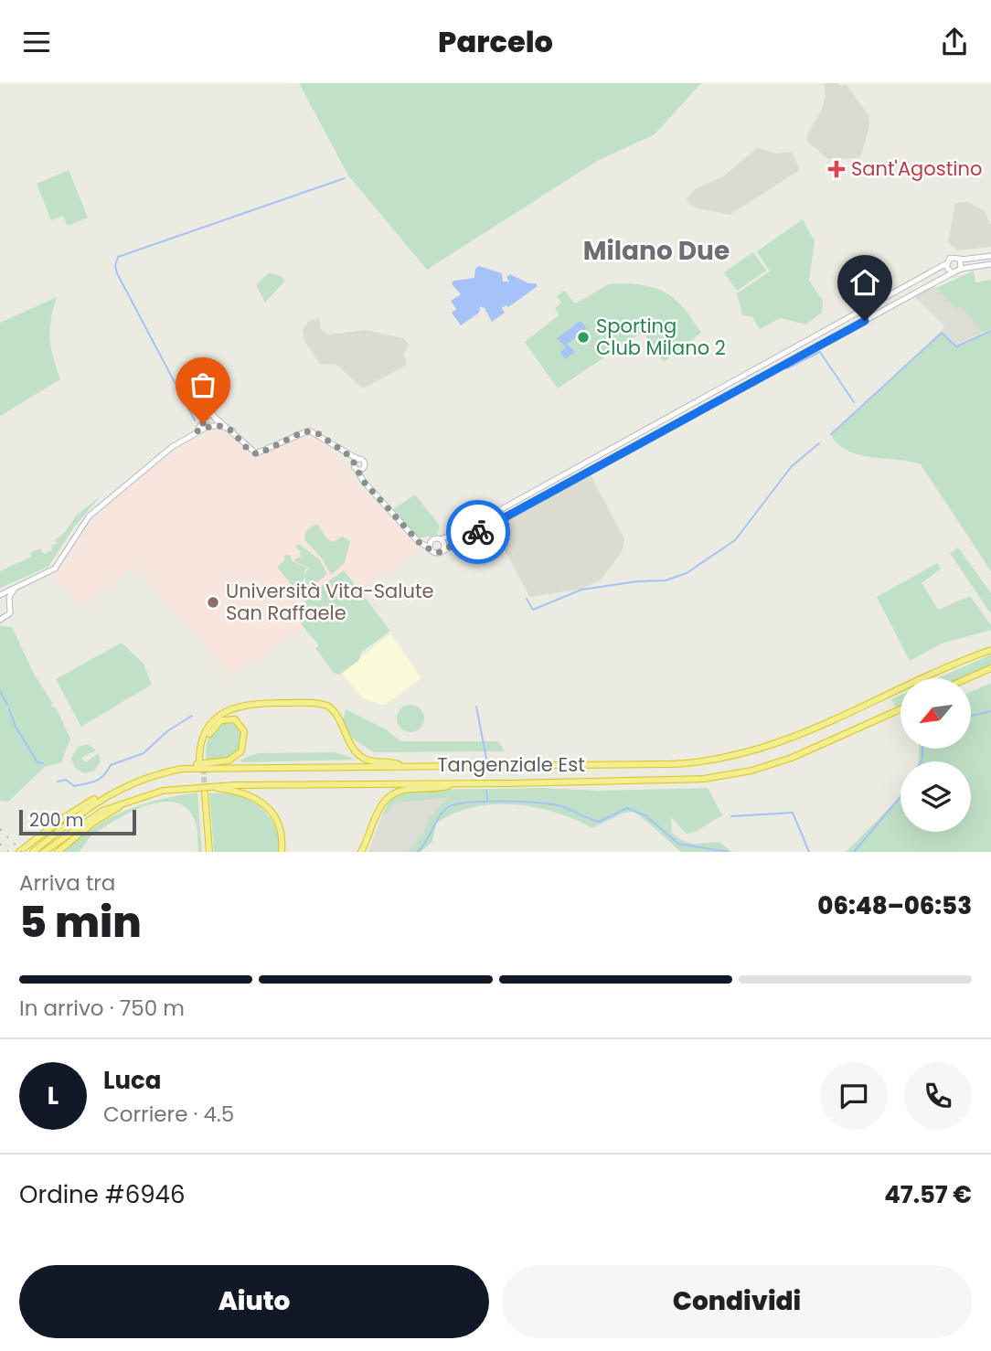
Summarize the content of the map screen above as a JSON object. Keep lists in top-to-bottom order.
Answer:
{
  "streets": {
    "highway": ["Tangenziale Est"]
  },
  "districts": ["Milano Due"],
  "places": {
    "health": ["Sant'Agostino"],
    "other": ["Sporting Club Milano 2", "Università Vita-Salute San Raffaele"]
  },
  "scale_bar": "200 m",
  "north": "bottom left",
  "page": {
    "header": "Parcelo",
    "scale": "200 m",
    "heading": ["5 min", "Arriva tra", "06:48–06:53"],
    "panel": [
      "Luca",
      "Corriere · 4.5",
      "Ordine #6946",
      "47.57 €"
    ],
    "bar": "In arrivo · 750 m",
    "round": "L",
    "buttons": ["Aiuto", "Condividi"]
  }
}
